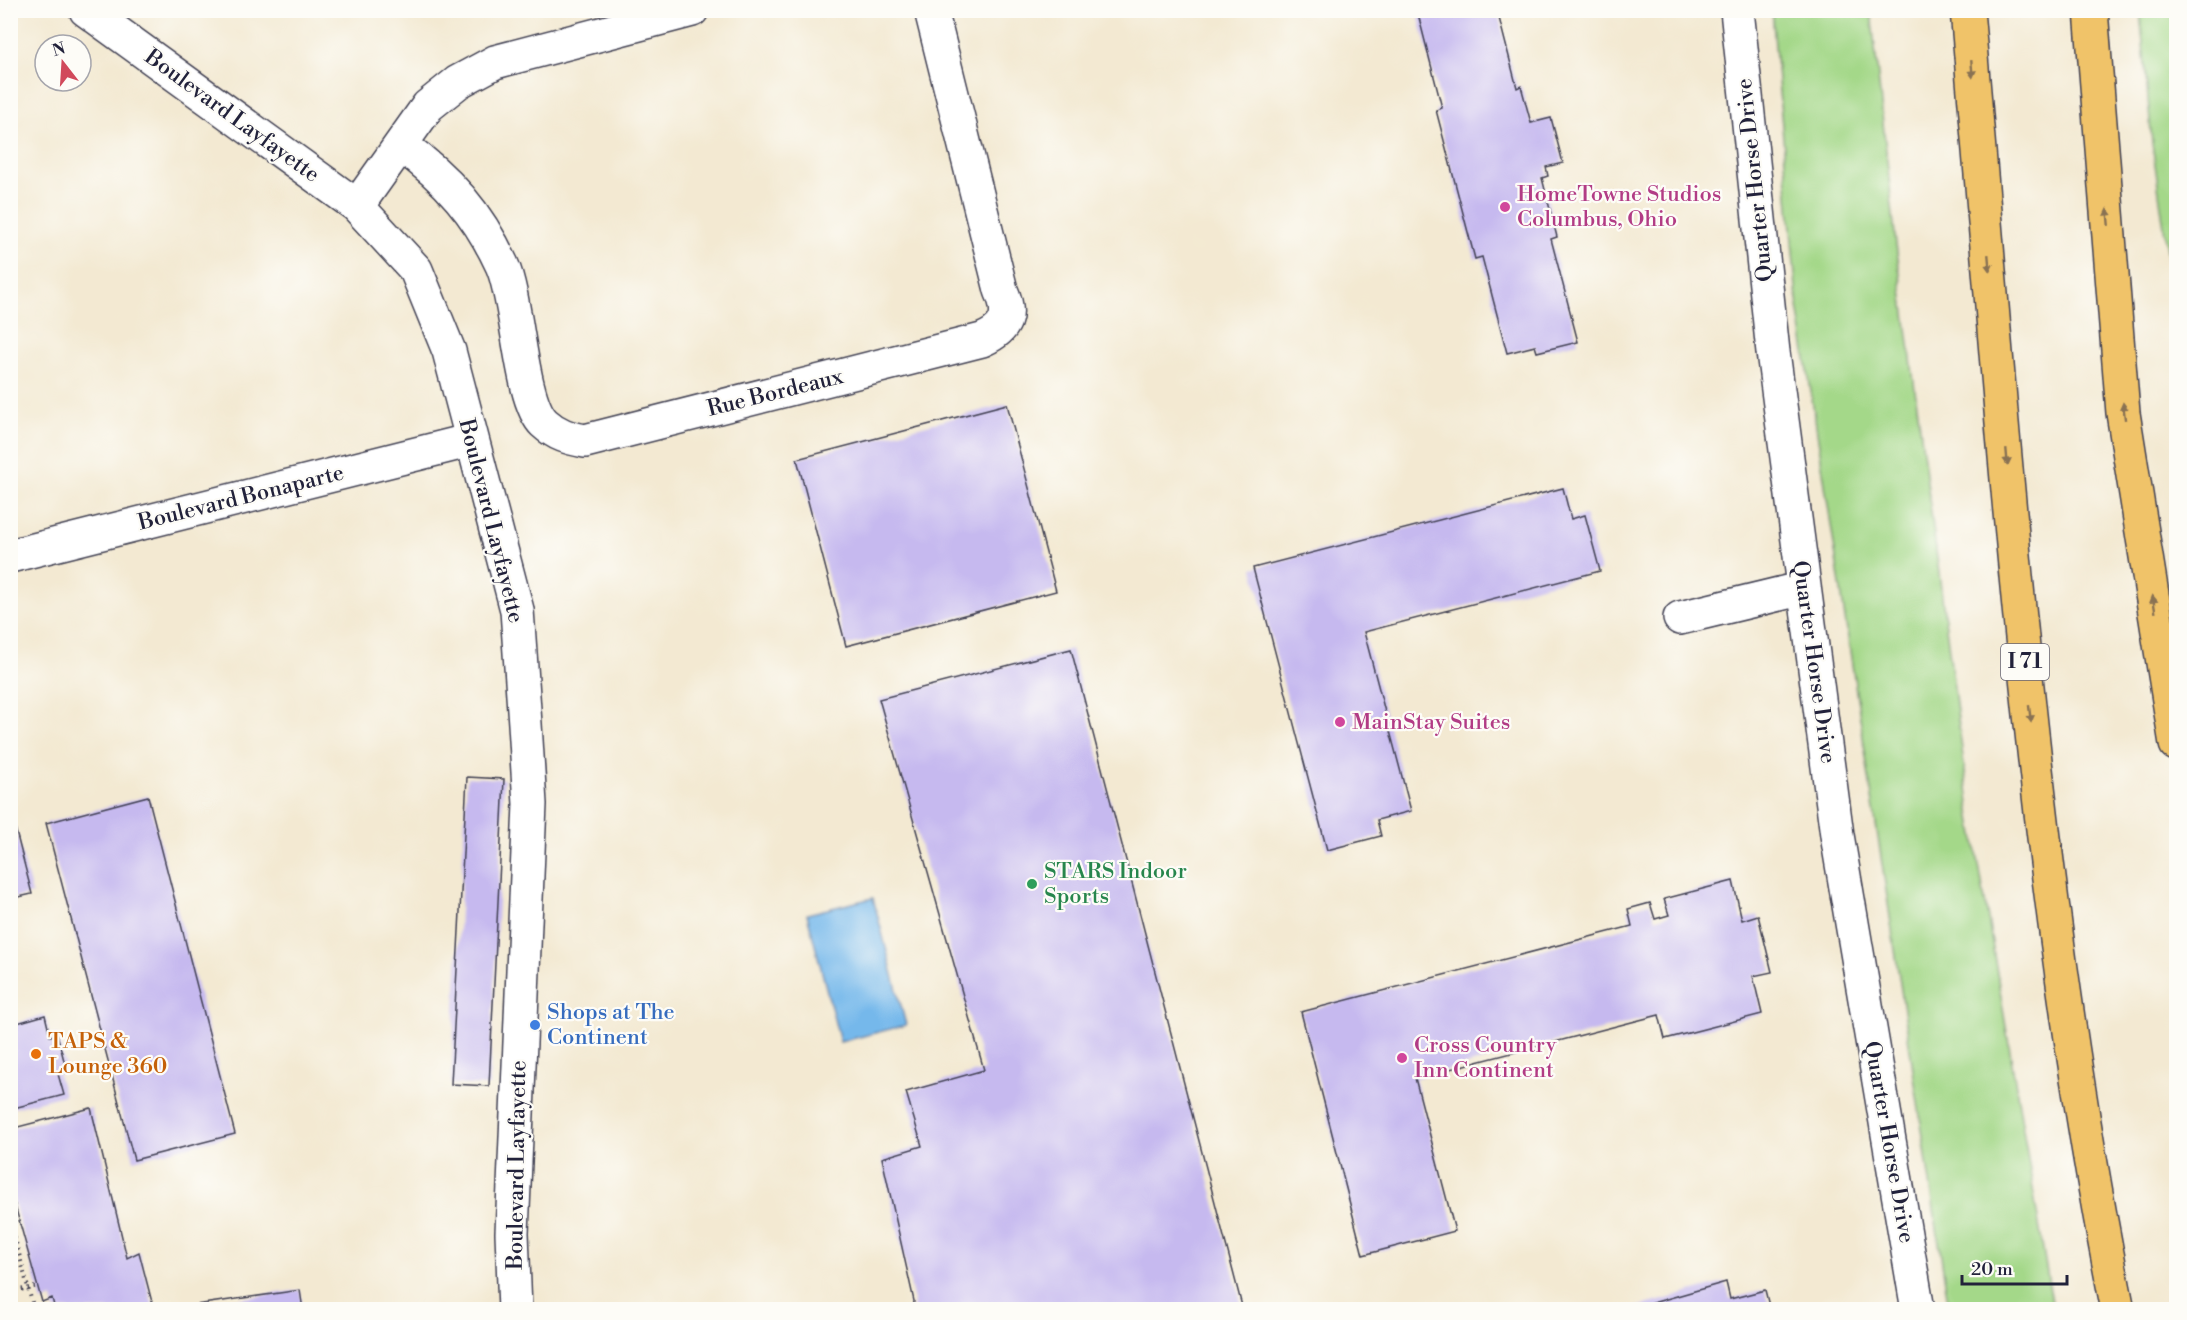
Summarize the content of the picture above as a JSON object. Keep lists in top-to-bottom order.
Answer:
{
  "streets": {
    "highway": ["I 71"],
    "street": [
      "Boulevard Layfayette",
      "Quarter Horse Drive",
      "Rue Bordeaux",
      "Boulevard Bonaparte"
    ]
  },
  "crossings": [
    ["Boulevard Layfayette", "Boulevard Bonaparte"]
  ],
  "places": [
    "HomeTowne Studios Columbus, Ohio",
    "MainStay Suites",
    "STARS Indoor Sports",
    "Shops at The Continent",
    "TAPS & Lounge 360",
    "Cross Country Inn Continent"
  ],
  "scale_bar": "20 m",
  "north": "top"
}
